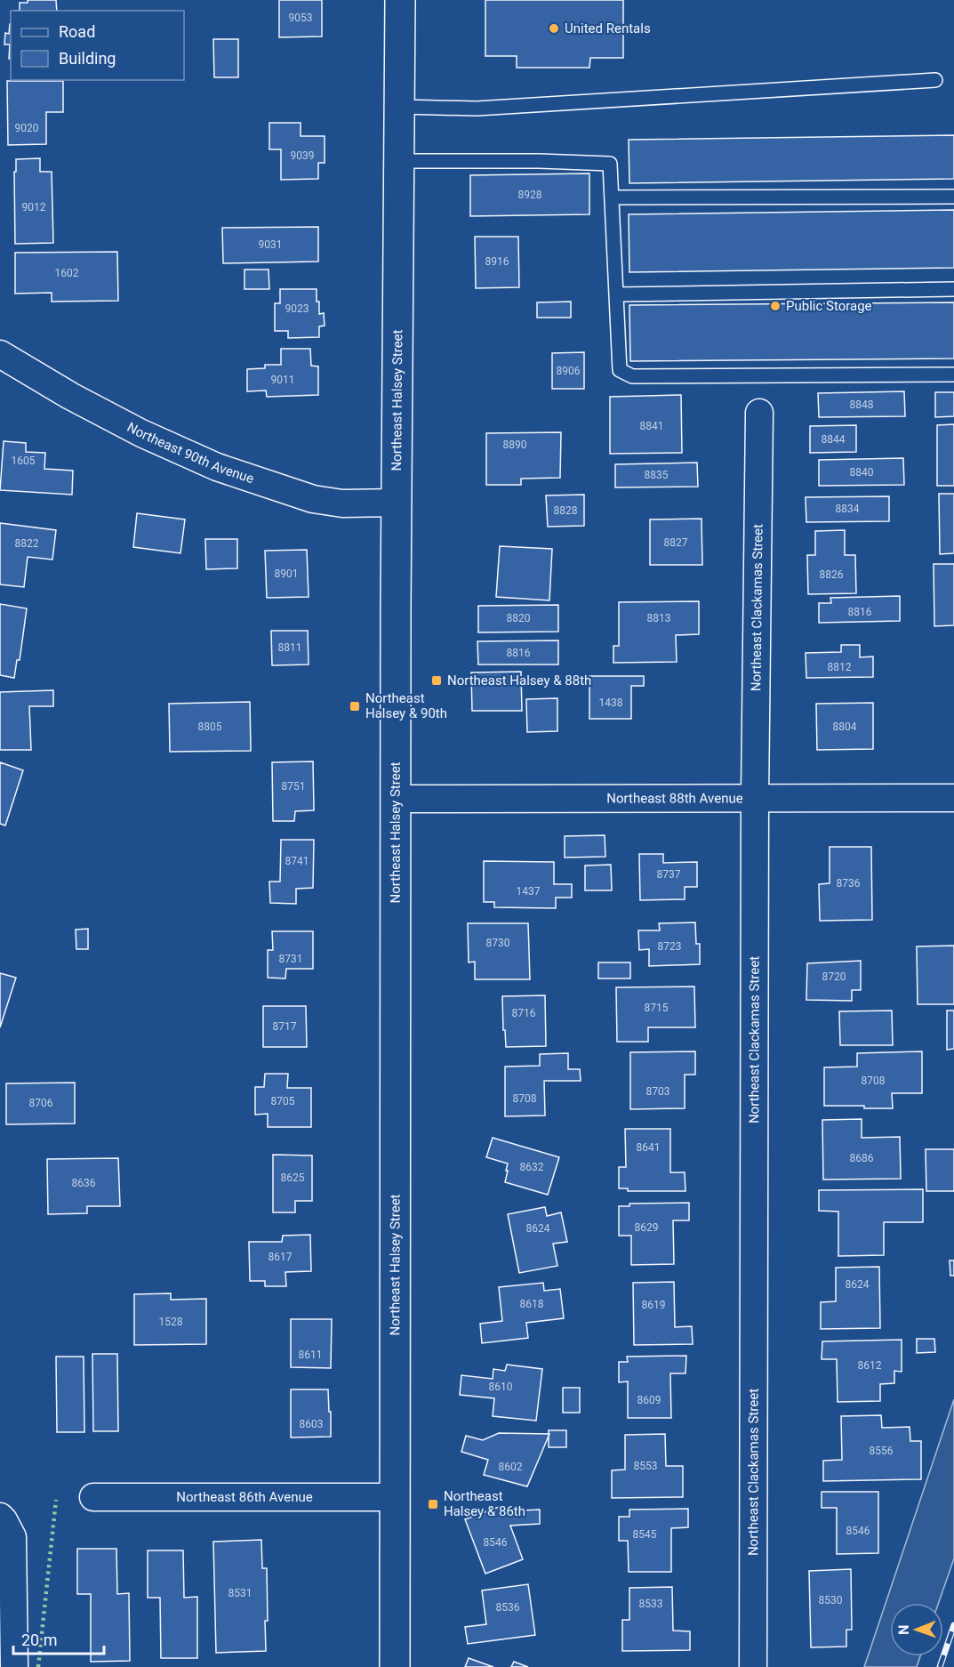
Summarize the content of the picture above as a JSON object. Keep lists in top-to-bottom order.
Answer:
{
  "streets": {
    "main road": ["Northeast Halsey Street"],
    "street": [
      "Northeast 90th Avenue",
      "Northeast Clackamas Street",
      "Northeast 88th Avenue",
      "Northeast 86th Avenue"
    ]
  },
  "crossings": [
    ["Northeast Halsey Street", "Northeast 90th Avenue"],
    ["Northeast Halsey Street", "Northeast 88th Avenue"],
    ["Northeast Halsey Street", "Northeast 86th Avenue"],
    ["Northeast Clackamas Street", "Northeast 88th Avenue"]
  ],
  "places": {
    "other": ["United Rentals", "Public Storage"],
    "transit": ["Northeast Halsey & 88th", "Northeast Halsey & 90th", "Northeast Halsey & 86th"]
  },
  "house_numbers": [
    "9053",
    "9020",
    "9039",
    "8928",
    "9012",
    "9031",
    "8916",
    "1602",
    "9023",
    "8906",
    "9011",
    "8848",
    "8841",
    "8844",
    "8890",
    "1605",
    "8840",
    "8835",
    "8834",
    "8828",
    "8827",
    "8822",
    "8901",
    "8826",
    "8816",
    "8820",
    "8813",
    "8811",
    "8816",
    "8812",
    "1438",
    "8805",
    "8804",
    "8751",
    "8741",
    "8737",
    "8736",
    "1437",
    "8730",
    "8723",
    "8731",
    "8720",
    "8715",
    "8716",
    "8717",
    "8708",
    "8703",
    "8708",
    "8705",
    "8706",
    "8641",
    "8686",
    "8632",
    "8625",
    "8636",
    "8629",
    "8624",
    "8617",
    "8624",
    "8618",
    "8619",
    "1528",
    "8611",
    "8612",
    "8610",
    "8609",
    "8603",
    "8556",
    "8553",
    "8602",
    "8546",
    "8545",
    "8546",
    "8531",
    "8530",
    "8533",
    "8536"
  ],
  "legend": ["Road", "Building"],
  "scale_bar": "20 m",
  "north": "left"
}
